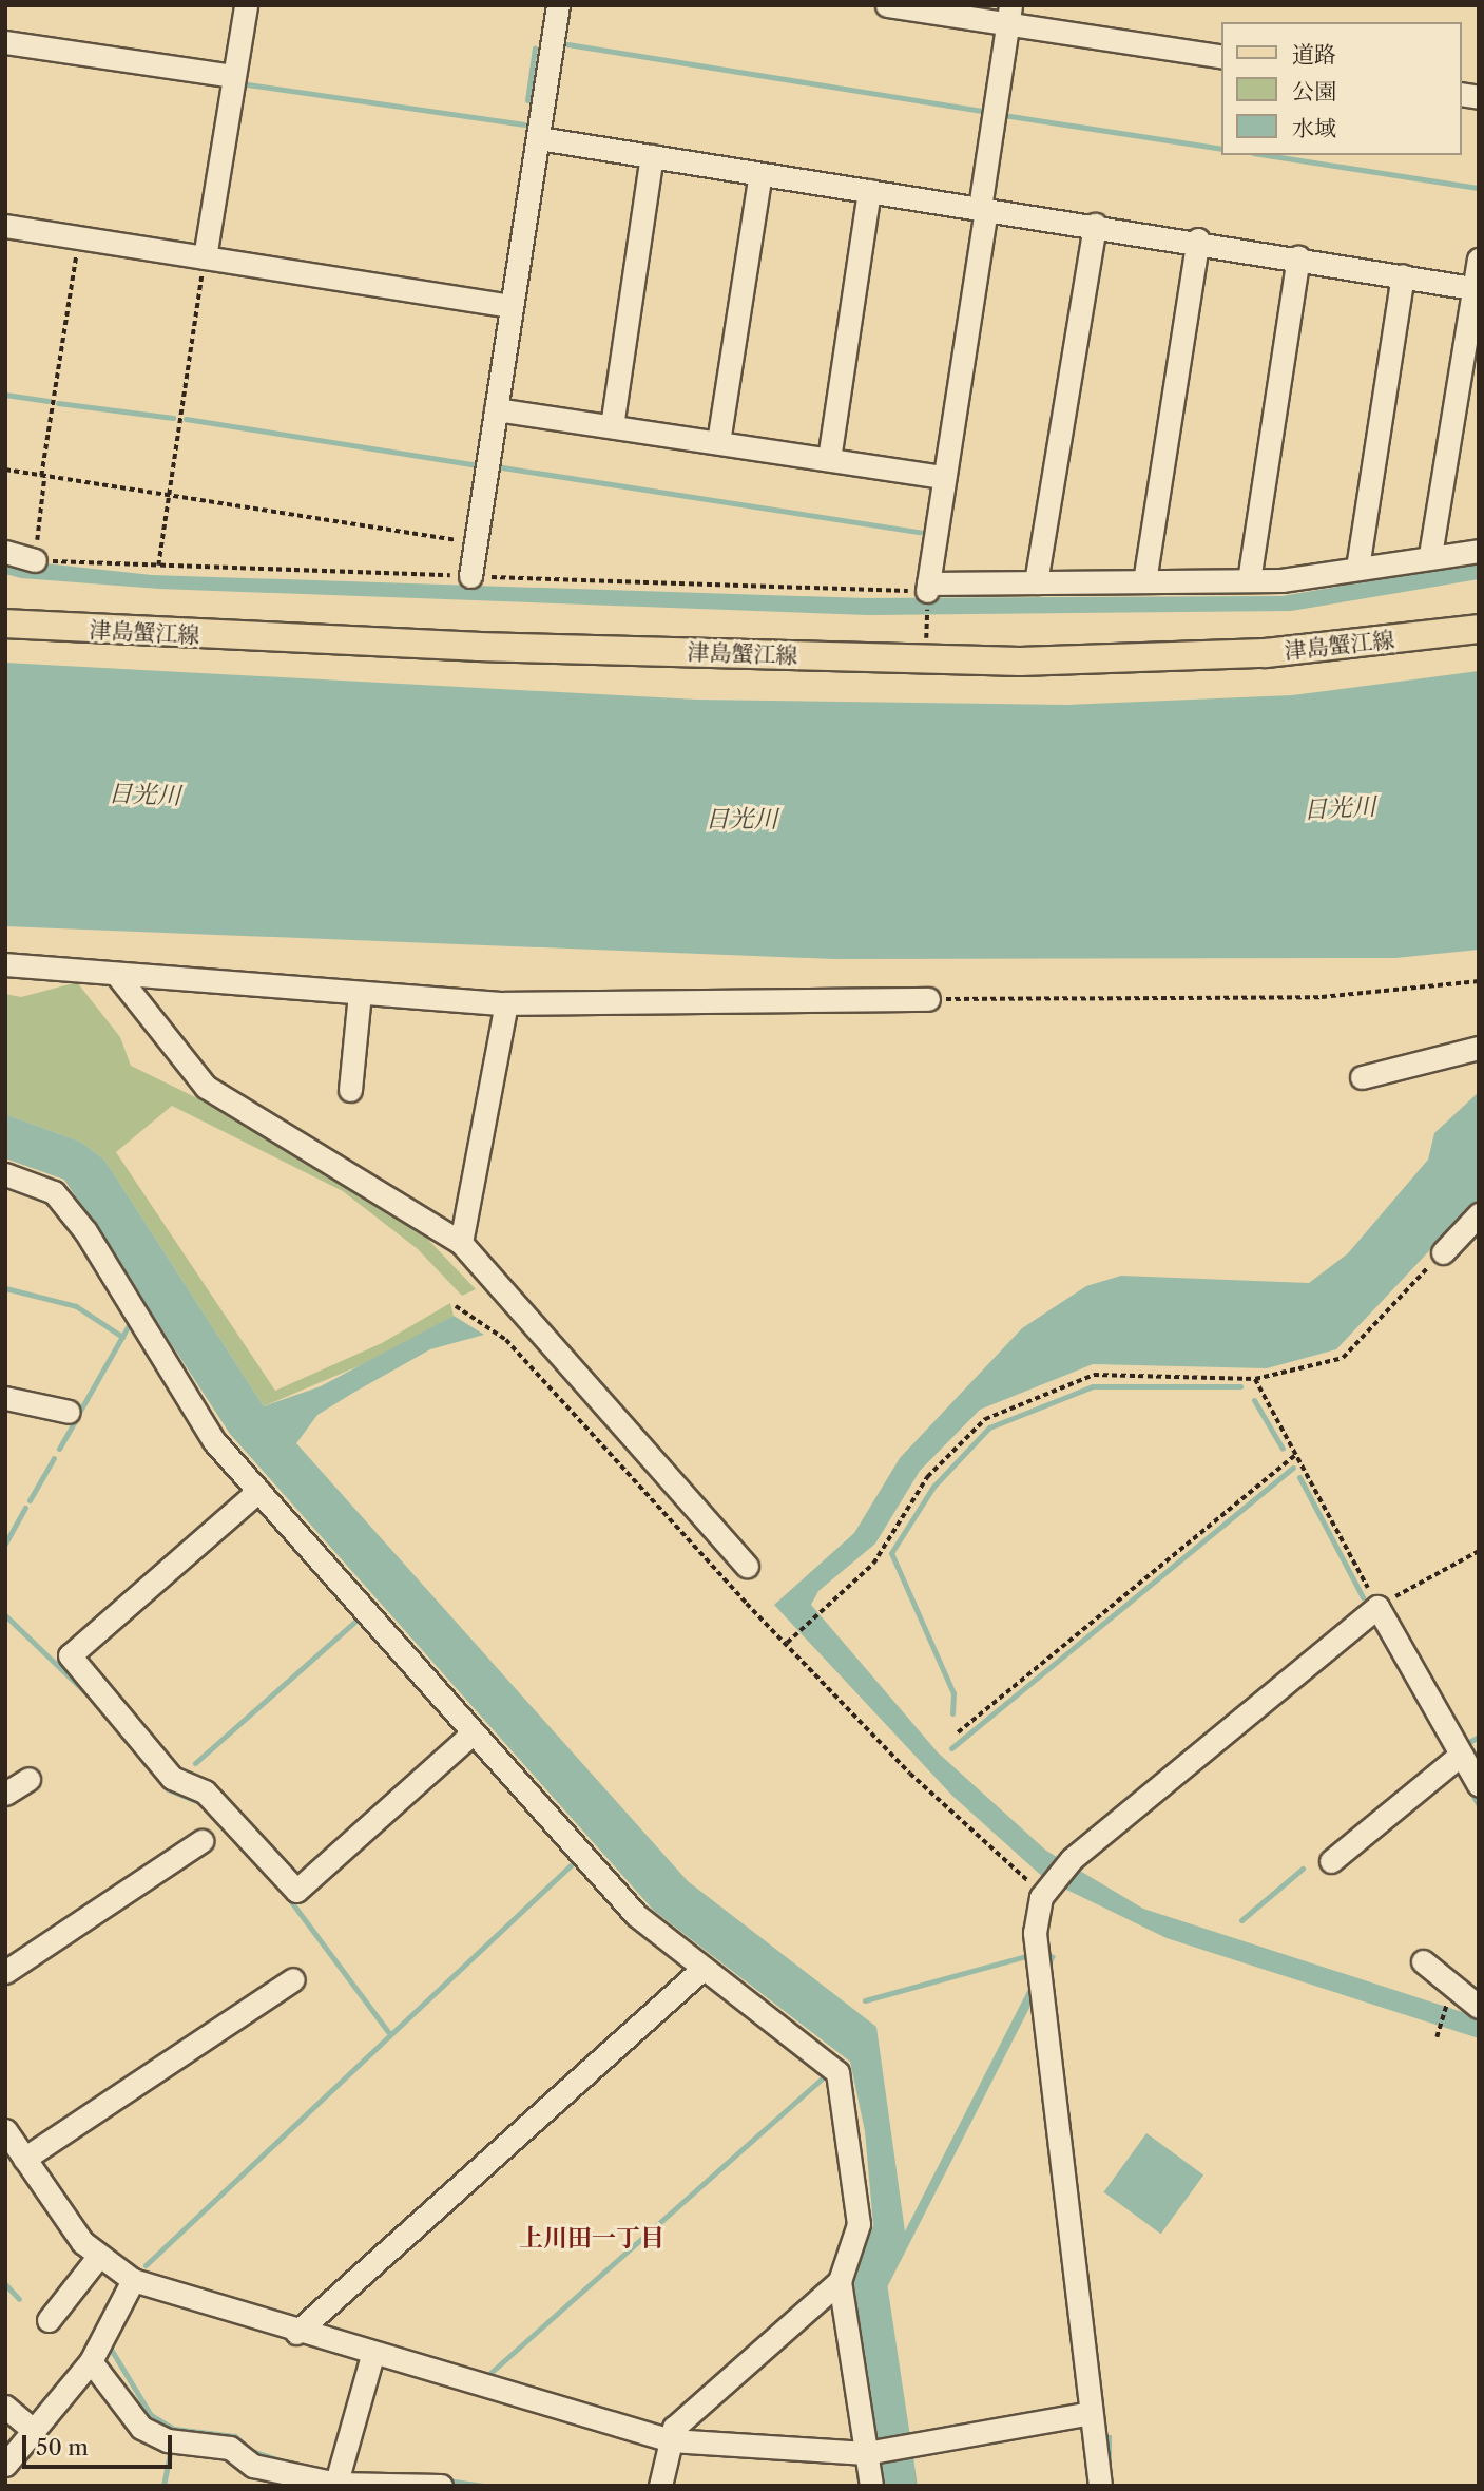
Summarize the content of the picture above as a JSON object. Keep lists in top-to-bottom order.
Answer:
{
  "streets": {
    "main road": ["津島蟹江線"]
  },
  "districts": ["上川田一丁目"],
  "water": ["日光川"],
  "legend": ["道路", "公園", "水域"],
  "scale_bar": "50 m"
}
